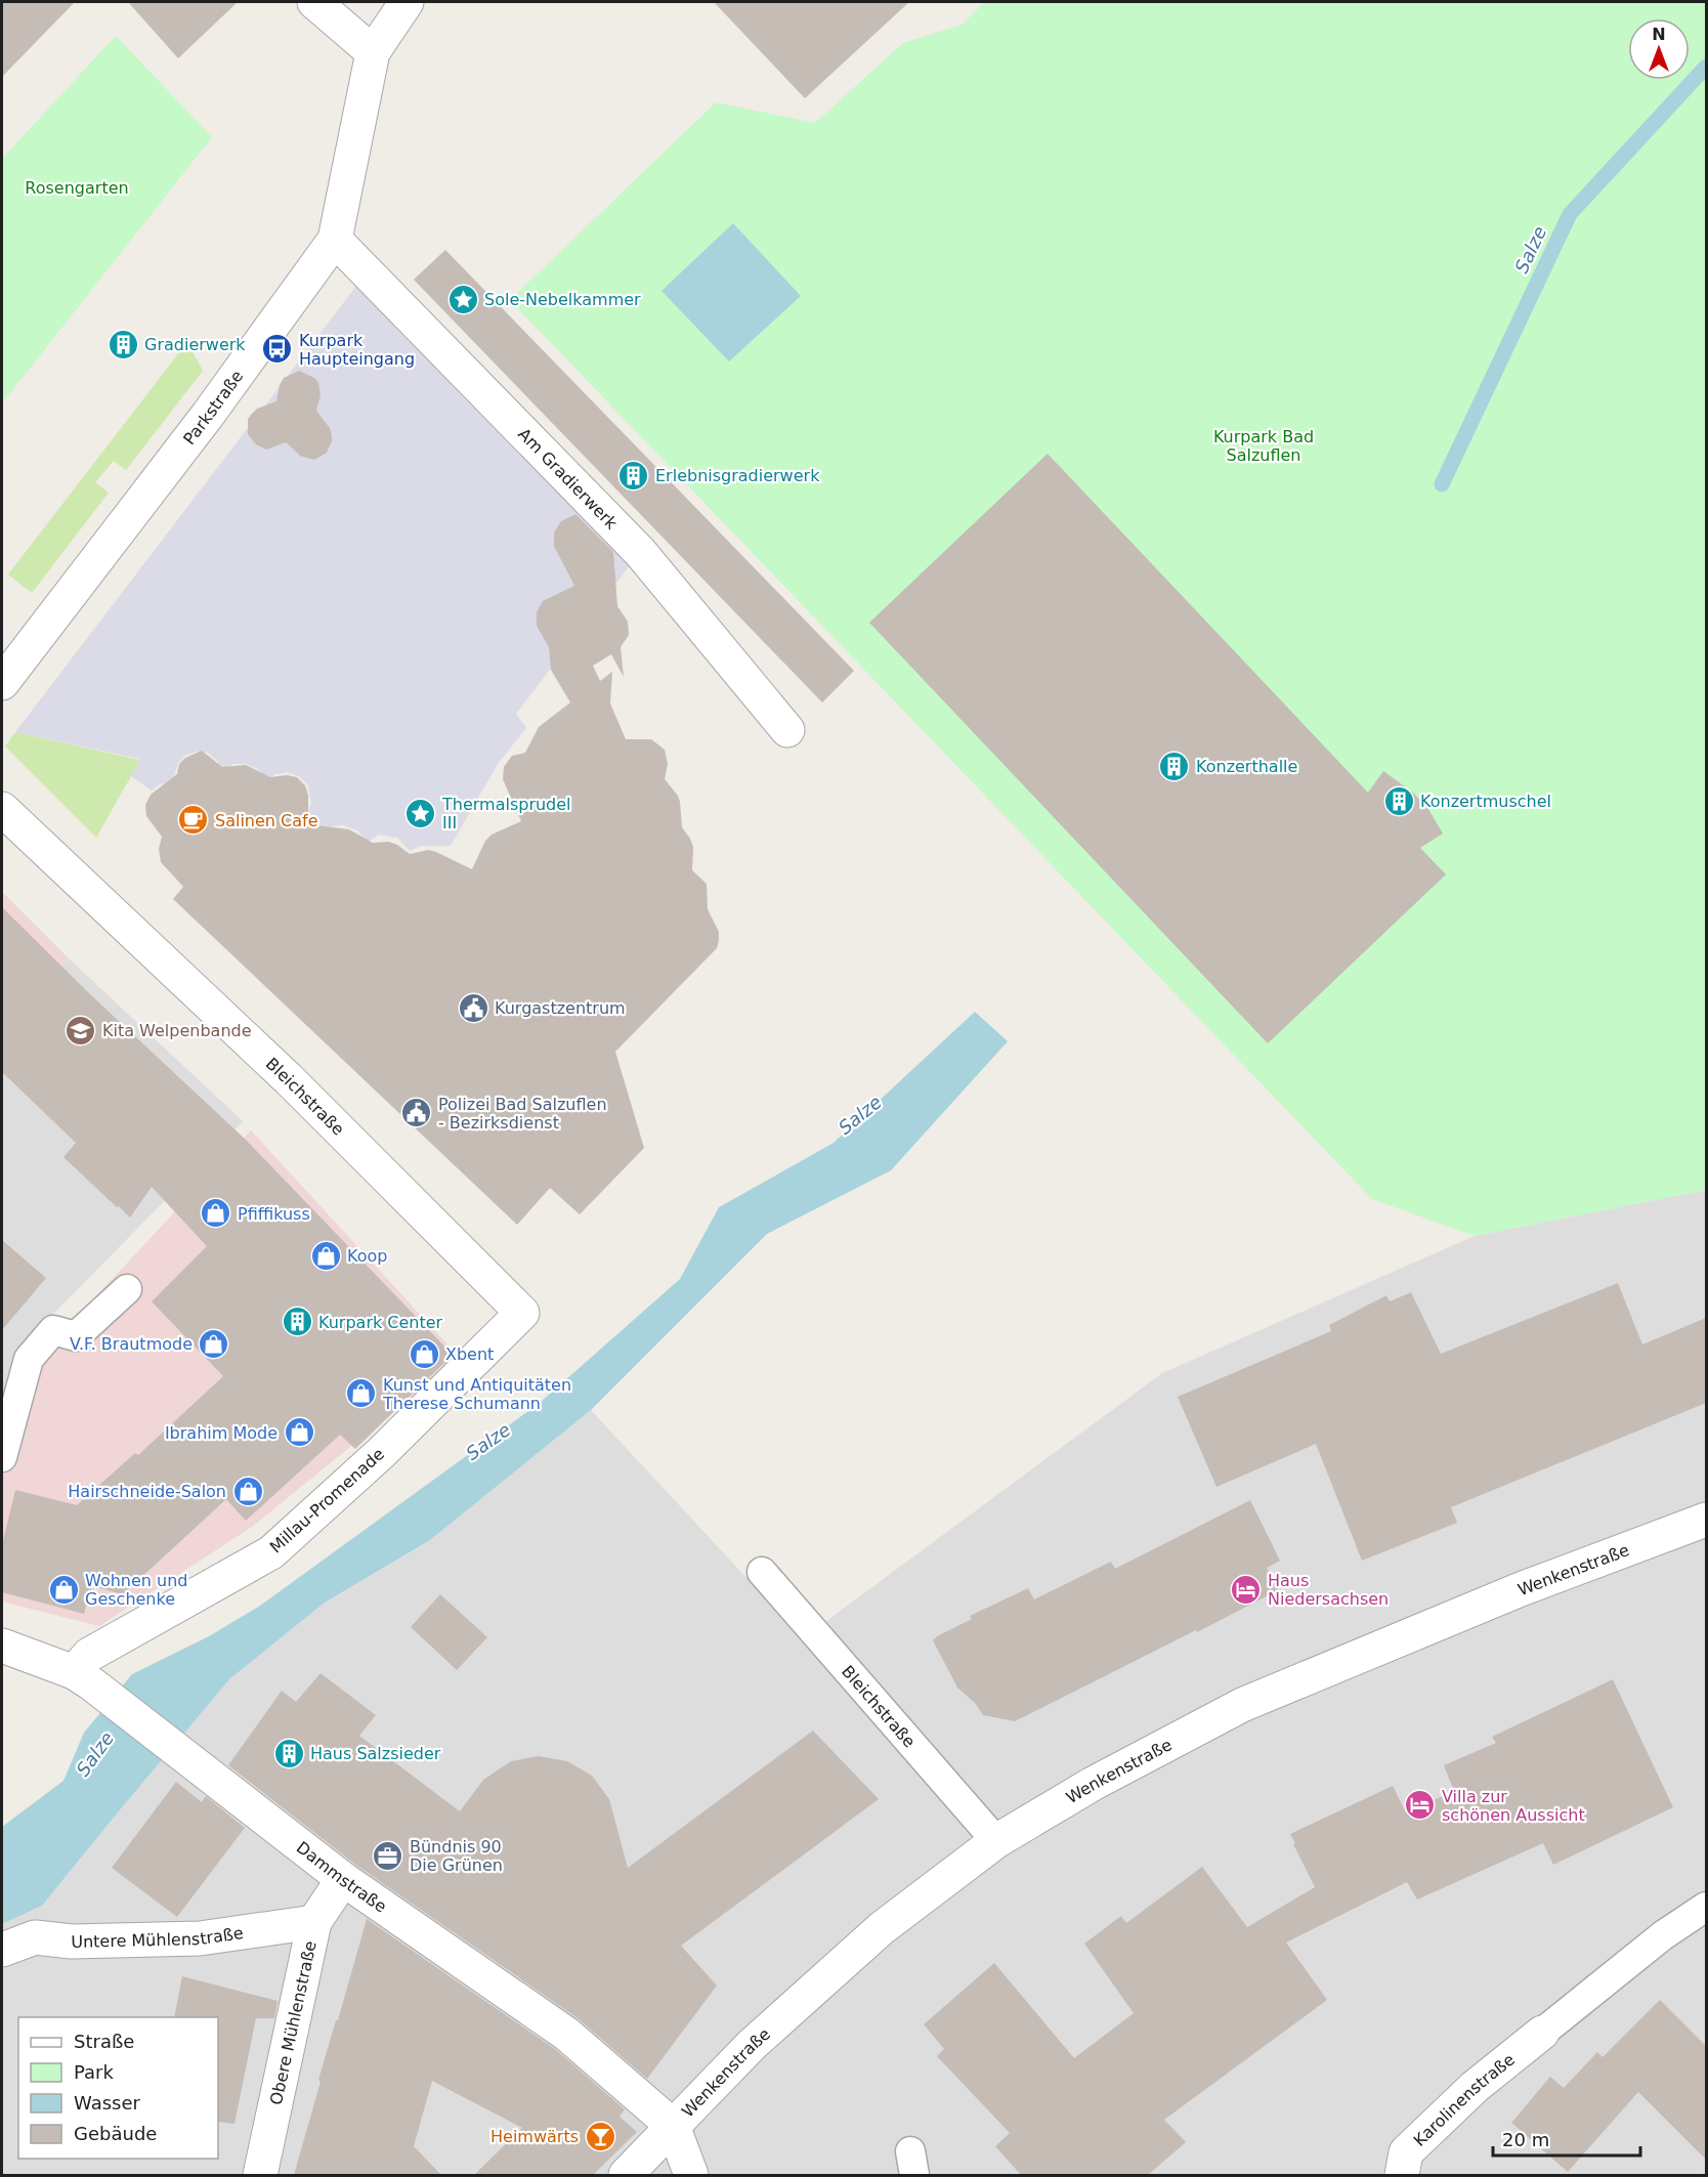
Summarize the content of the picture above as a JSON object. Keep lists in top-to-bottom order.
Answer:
{
  "streets": {
    "street": [
      "Parkstraße",
      "Am Gradierwerk",
      "Bleichstraße",
      "Millau-Promenade",
      "Wenkenstraße",
      "Dammstraße",
      "Untere Mühlenstraße",
      "Obere Mühlenstraße",
      "Karolinenstraße"
    ]
  },
  "crossings": [
    ["Parkstraße", "Am Gradierwerk"],
    ["Bleichstraße", "Millau-Promenade"],
    ["Bleichstraße", "Wenkenstraße"],
    ["Millau-Promenade", "Dammstraße"],
    ["Wenkenstraße", "Dammstraße"],
    ["Dammstraße", "Obere Mühlenstraße"],
    ["Untere Mühlenstraße", "Obere Mühlenstraße"]
  ],
  "water": ["Salze"],
  "parks": ["Rosengarten", "Kurpark Bad Salzuflen"],
  "places": {
    "place": ["Sole-Nebelkammer", "Thermalsprudel III"],
    "building": [
      "Gradierwerk",
      "Erlebnisgradierwerk",
      "Konzerthalle",
      "Konzertmuschel",
      "Kurpark Center",
      "Haus Salzsieder"
    ],
    "bus stop": ["Kurpark Haupteingang"],
    "cafe": ["Salinen Cafe"],
    "public building": ["Kurgastzentrum", "Polizei Bad Salzuflen - Bezirksdienst"],
    "school or university": ["Kita Welpenbande"],
    "shop": [
      "Pfiffikuss",
      "Koop",
      "V.F. Brautmode",
      "Xbent",
      "Kunst und Antiquitäten Therese Schumann",
      "Ibrahim Mode",
      "Hairschneide-Salon",
      "Wohnen und Geschenke"
    ],
    "hotel": ["Haus Niedersachsen", "Villa zur schönen Aussicht"],
    "office": ["Bündnis 90 Die Grünen"],
    "bar": ["Heimwärts"]
  },
  "legend": [
    "Straße",
    "Park",
    "Wasser",
    "Gebäude"
  ],
  "scale_bar": "20 m",
  "north": "top"
}
